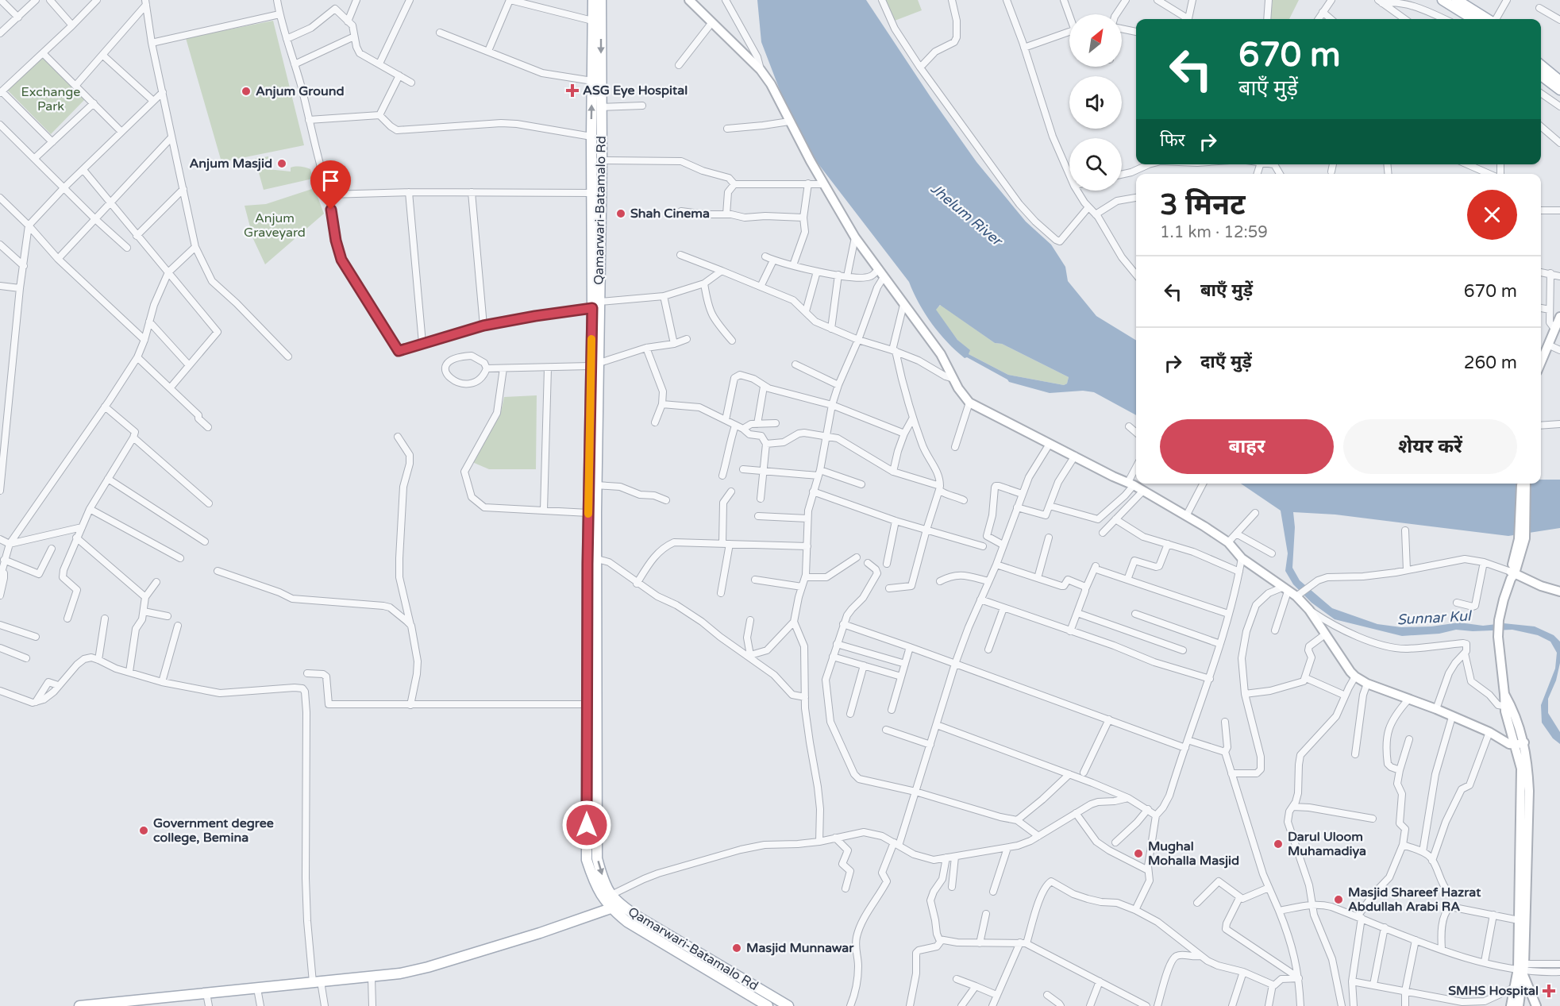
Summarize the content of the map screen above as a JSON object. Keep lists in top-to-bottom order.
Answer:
{
  "streets": {
    "main road": ["Qamarwari-Batamalo Rd"]
  },
  "water": ["Jhelum River", "Sunnar Kul"],
  "parks": ["Exchange Park", "Anjum Graveyard"],
  "places": {
    "health": ["ASG Eye Hospital", "SMHS Hospital"],
    "other": [
      "Anjum Ground",
      "Anjum Masjid",
      "Shah Cinema",
      "Government degree college, Bemina",
      "Darul Uloom Muhamadiya",
      "Mughal Mohalla Masjid",
      "Masjid Shareef Hazrat Abdullah Arabi RA",
      "Masjid Munnawar"
    ]
  },
  "north": "top right",
  "page": {
    "turn": ["670 m", "बाएँ मुड़ें"],
    "then": "फिर",
    "heading": ["3 मिनट", "1.1 km · 12:59"],
    "list": [
      {
        "name": "बाएँ मुड़ें",
        "value": "670 m"
      },
      {
        "name": "दाएँ मुड़ें",
        "value": "260 m"
      }
    ],
    "buttons": ["बाहर", "शेयर करें"]
  }
}
